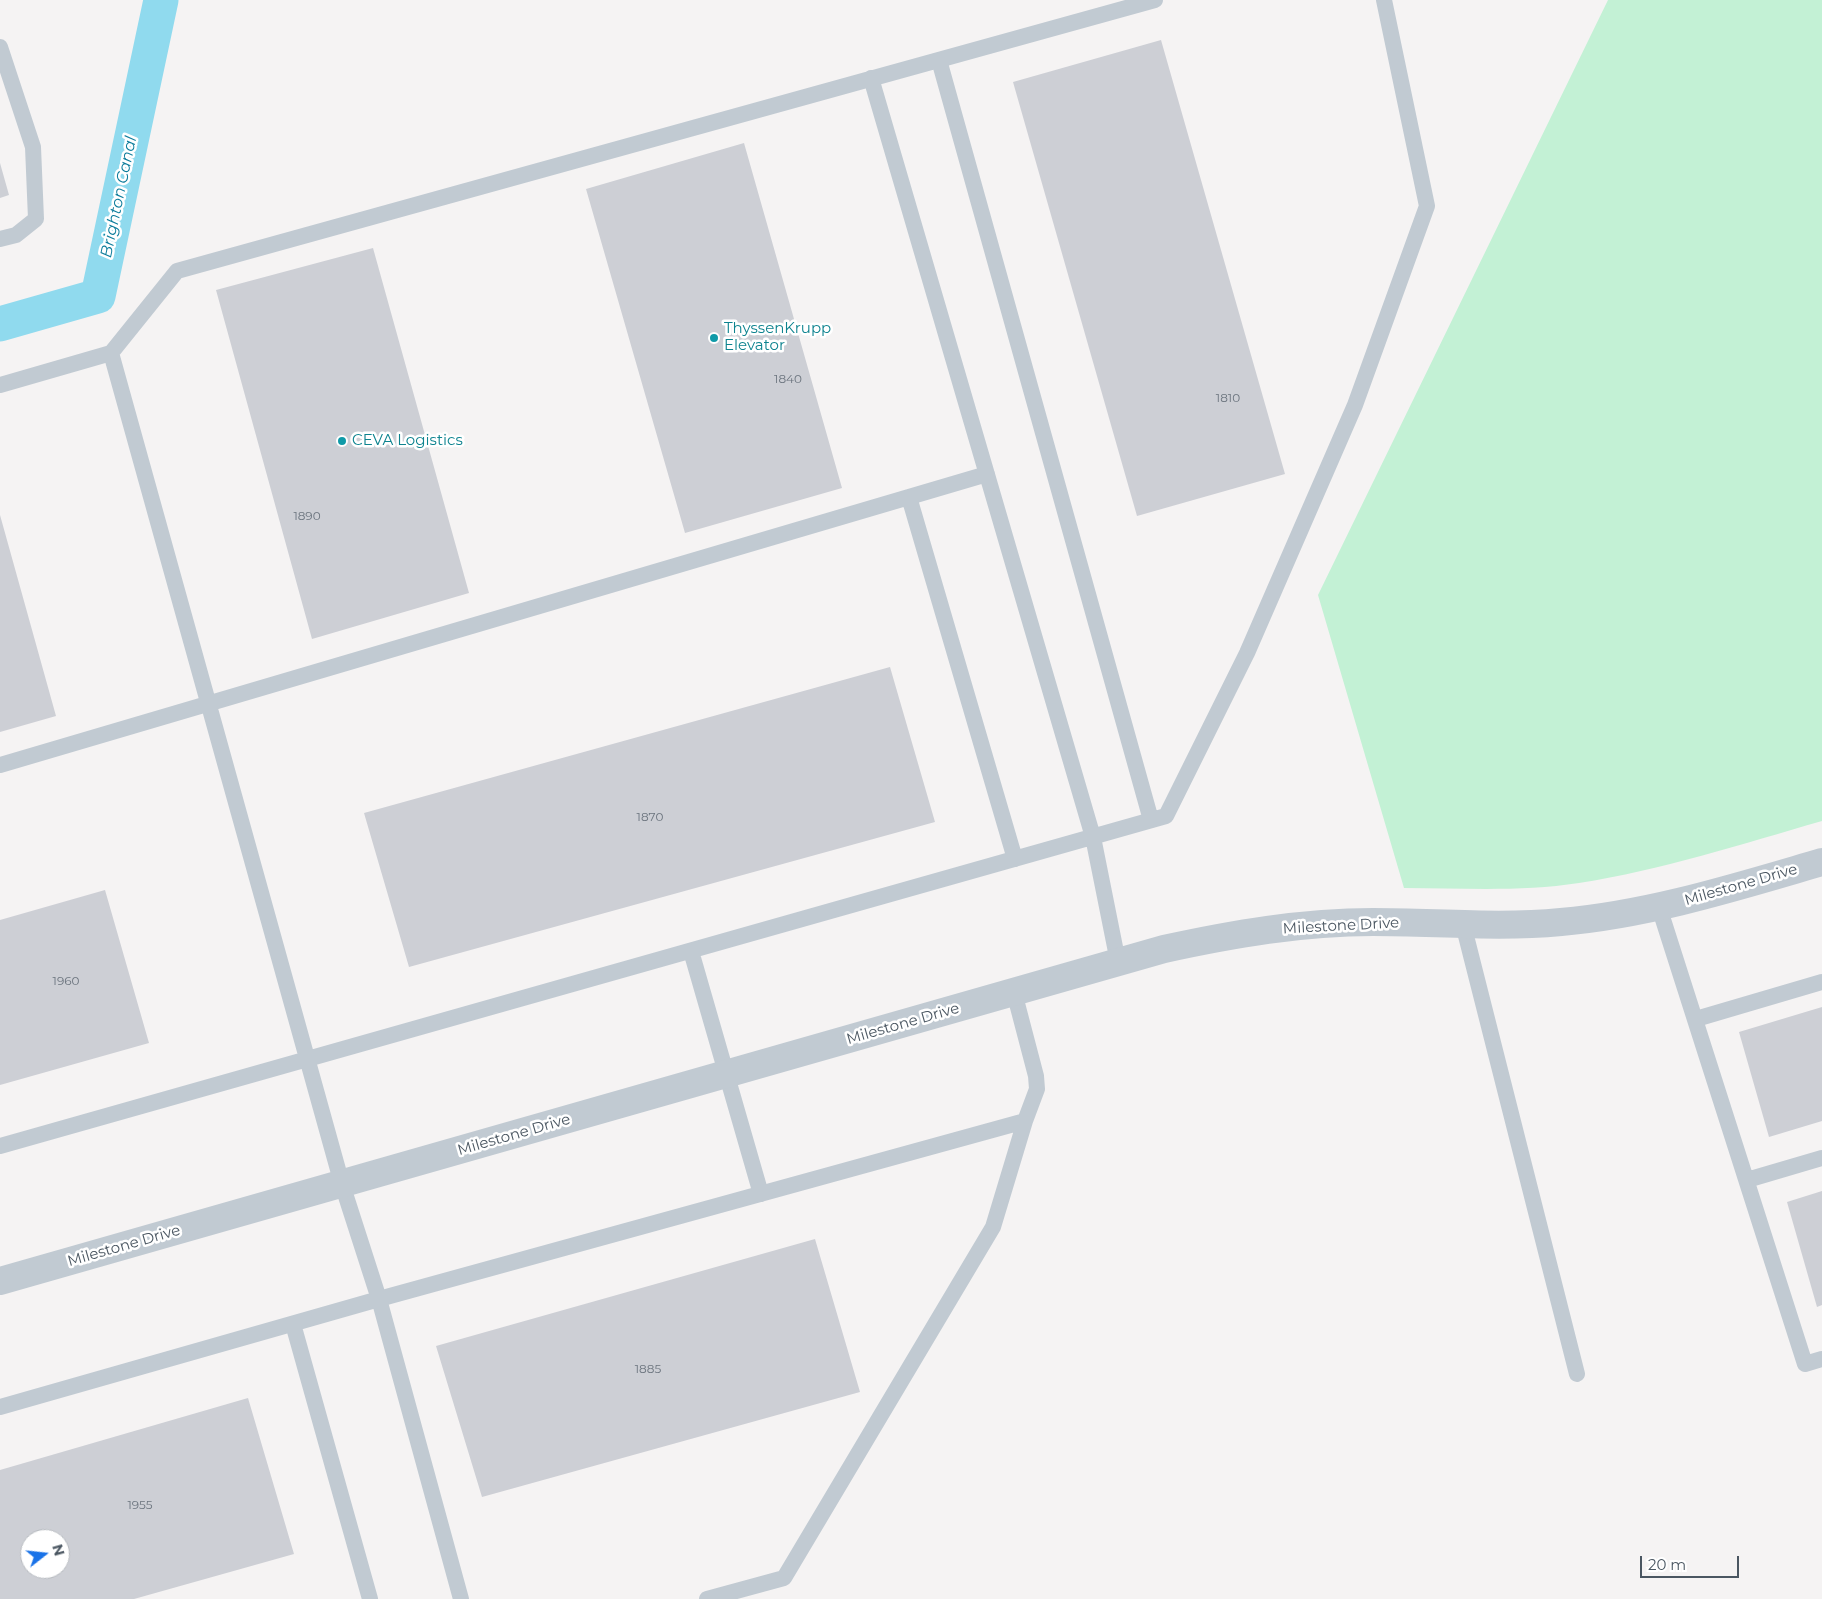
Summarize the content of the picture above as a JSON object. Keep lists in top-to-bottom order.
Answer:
{
  "streets": {
    "street": ["Milestone Drive"]
  },
  "water": ["Brighton Canal"],
  "places": ["ThyssenKrupp Elevator", "CEVA Logistics"],
  "house_numbers": [
    "1840",
    "1810",
    "1890",
    "1870",
    "1960",
    "1885",
    "1955"
  ],
  "scale_bar": "20 m",
  "north": "right"
}
